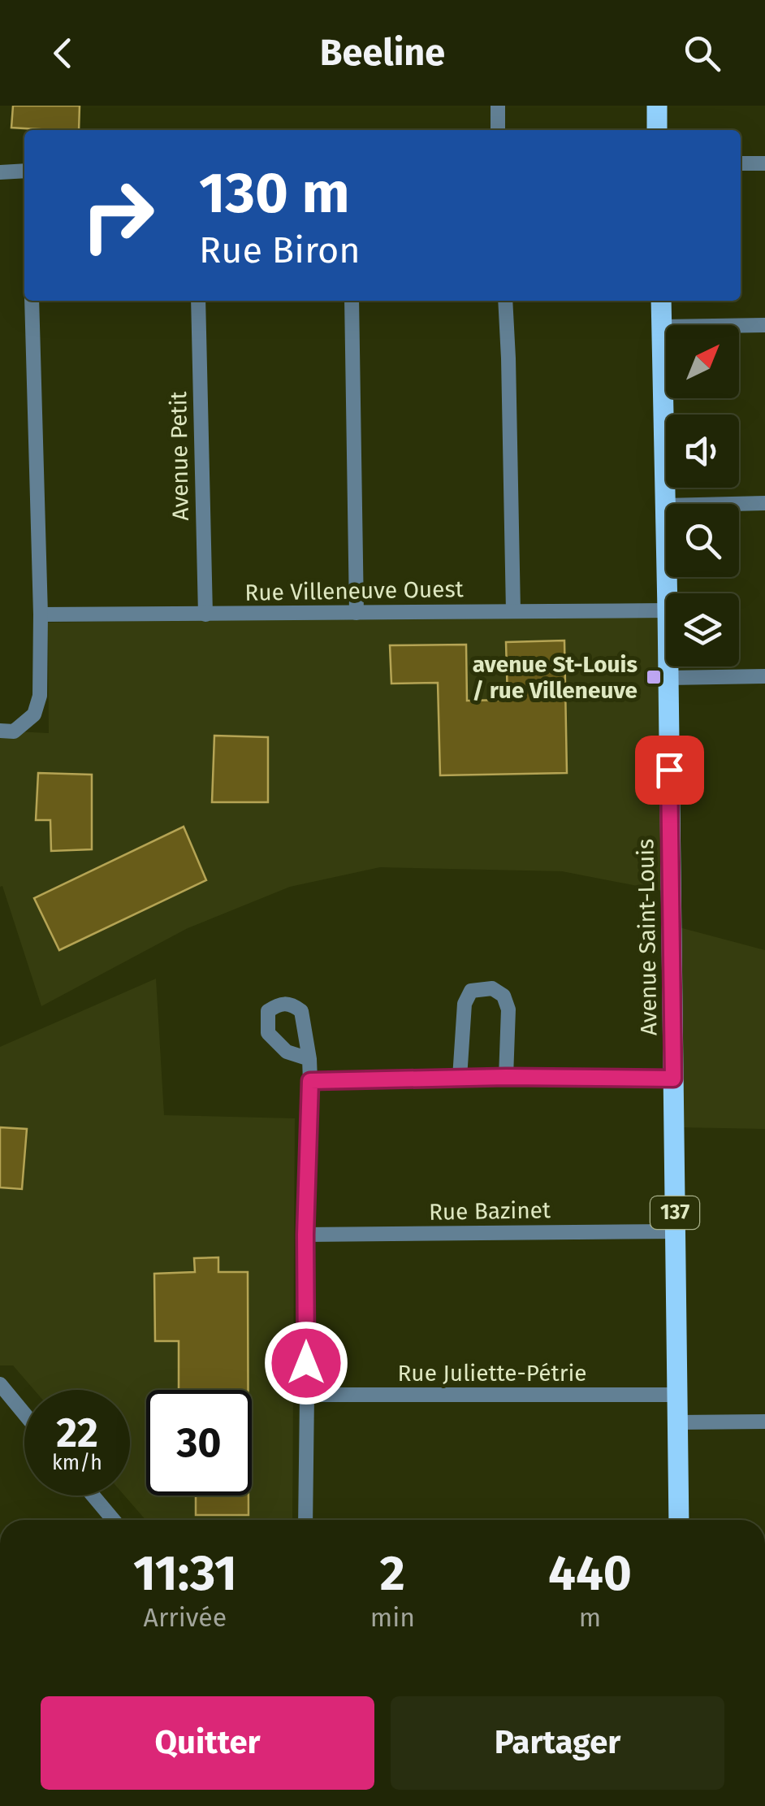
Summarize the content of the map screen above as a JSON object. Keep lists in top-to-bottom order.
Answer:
{
  "streets": {
    "main road": ["Avenue Saint-Louis", "137"],
    "street": [
      "Avenue Petit",
      "Rue Villeneuve Ouest",
      "Rue Bazinet",
      "Rue Juliette-Pétrie"
    ]
  },
  "crossings": [
    ["Avenue Petit", "Rue Villeneuve Ouest"],
    ["Avenue Saint-Louis", "Rue Bazinet"],
    ["Avenue Saint-Louis", "Rue Juliette-Pétrie"]
  ],
  "places": {
    "transit": ["avenue St-Louis / rue Villeneuve"]
  },
  "north": "top right",
  "page": {
    "header": "Beeline",
    "turn": ["130 m", "Rue Biron"],
    "speed": "22 km/h",
    "limit": "30",
    "eta": [
      "11:31",
      "Arrivée",
      "2",
      "min",
      "440",
      "m"
    ],
    "buttons": ["Quitter", "Partager"]
  }
}
